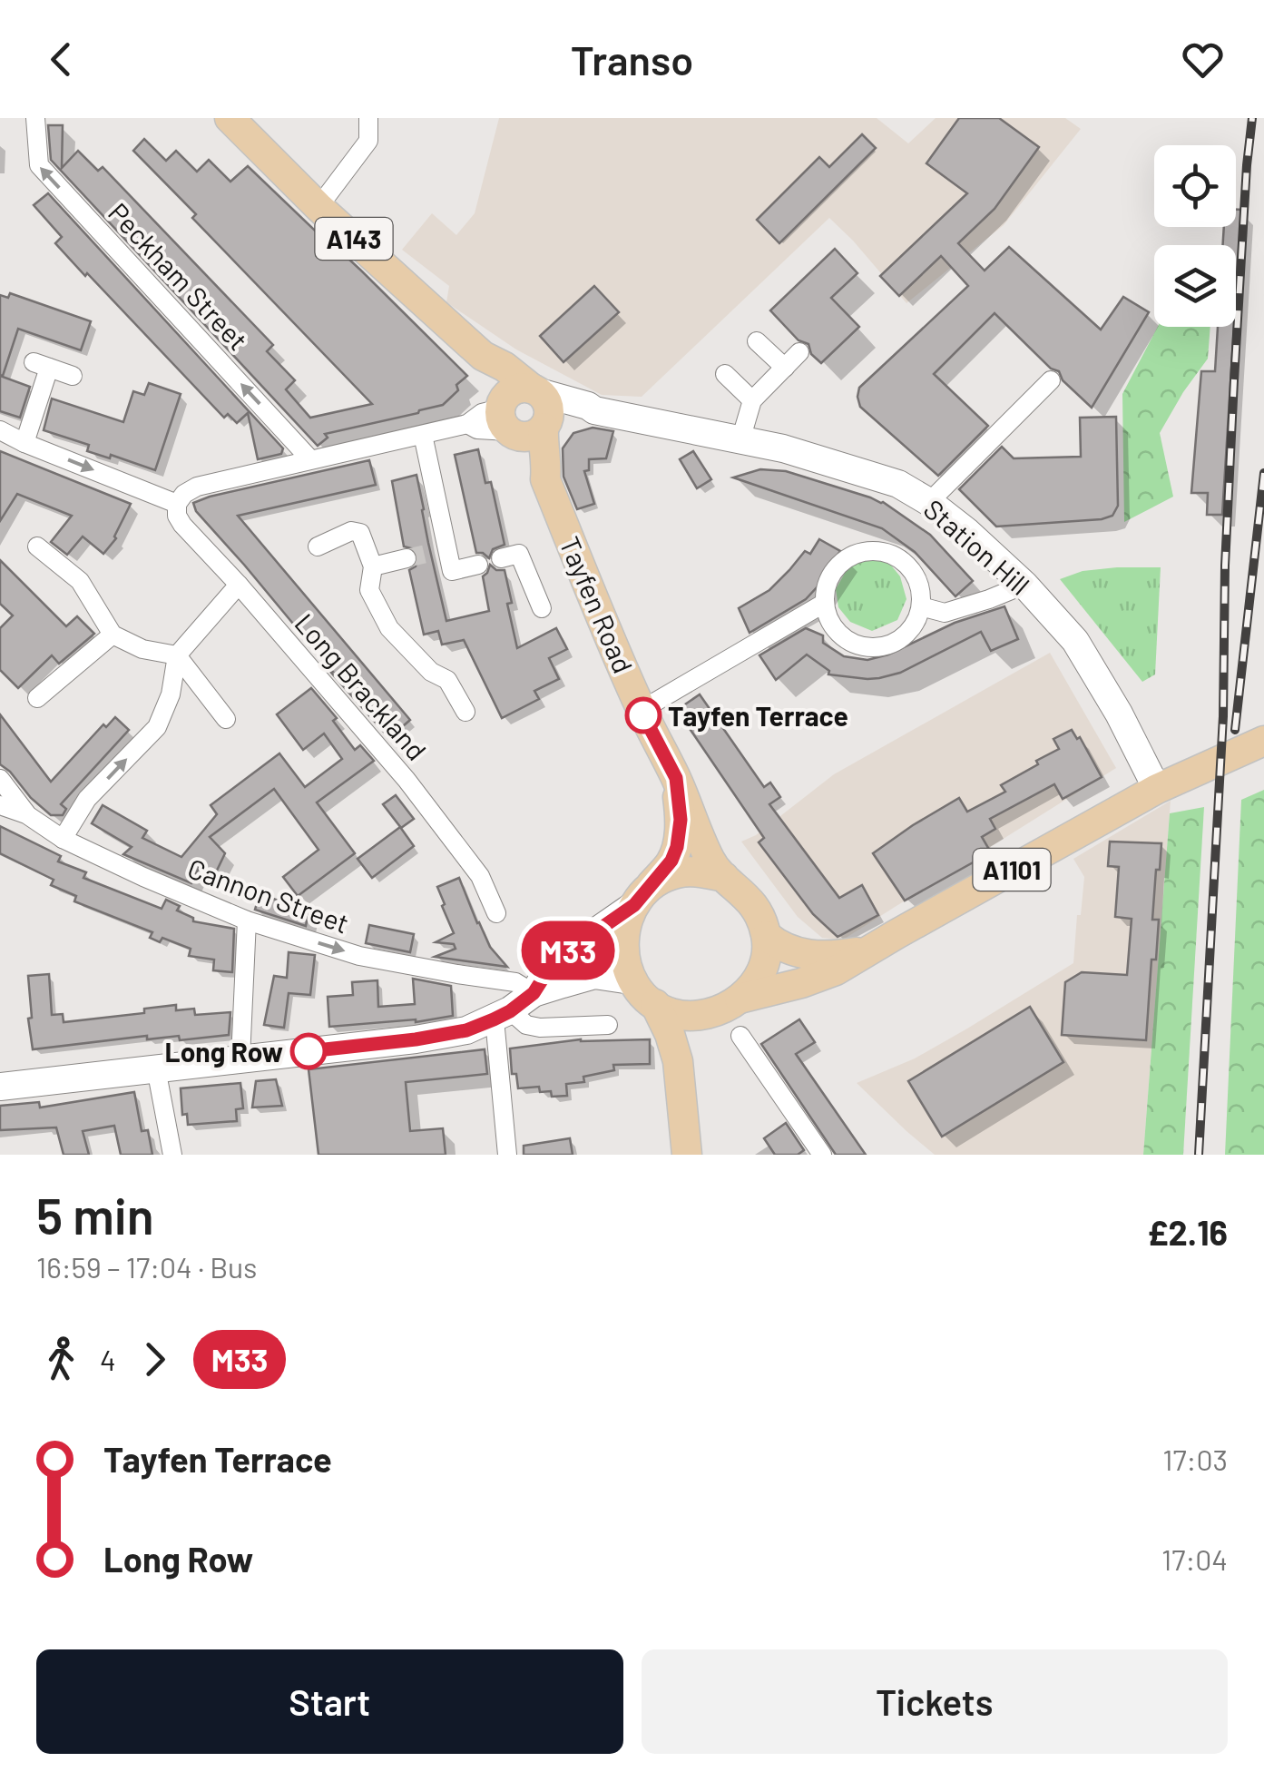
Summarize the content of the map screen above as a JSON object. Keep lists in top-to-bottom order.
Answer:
{
  "streets": {
    "main road": ["A143", "Tayfen Road", "A1101"],
    "street": [
      "Peckham Street",
      "Station Hill",
      "Long Brackland",
      "Cannon Street"
    ]
  },
  "crossings": [
    ["A143", "Tayfen Road"],
    ["A143", "A1101"],
    ["Station Hill", "Tayfen Road"],
    ["Station Hill", "A1101"]
  ],
  "one_way": ["Peckham Street"],
  "places": ["Tayfen Terrace", "Long Row"],
  "lines": ["bus line M33"],
  "page": {
    "header": "Transo",
    "on_map": "M33",
    "heading": ["5 min", "16:59 – 17:04 · Bus", "£2.16"],
    "legs": ["4", "M33"],
    "list": [
      {
        "name": "Tayfen Terrace",
        "value": "17:03"
      },
      {
        "name": "Long Row",
        "value": "17:04"
      }
    ],
    "buttons": ["Start", "Tickets"]
  }
}
